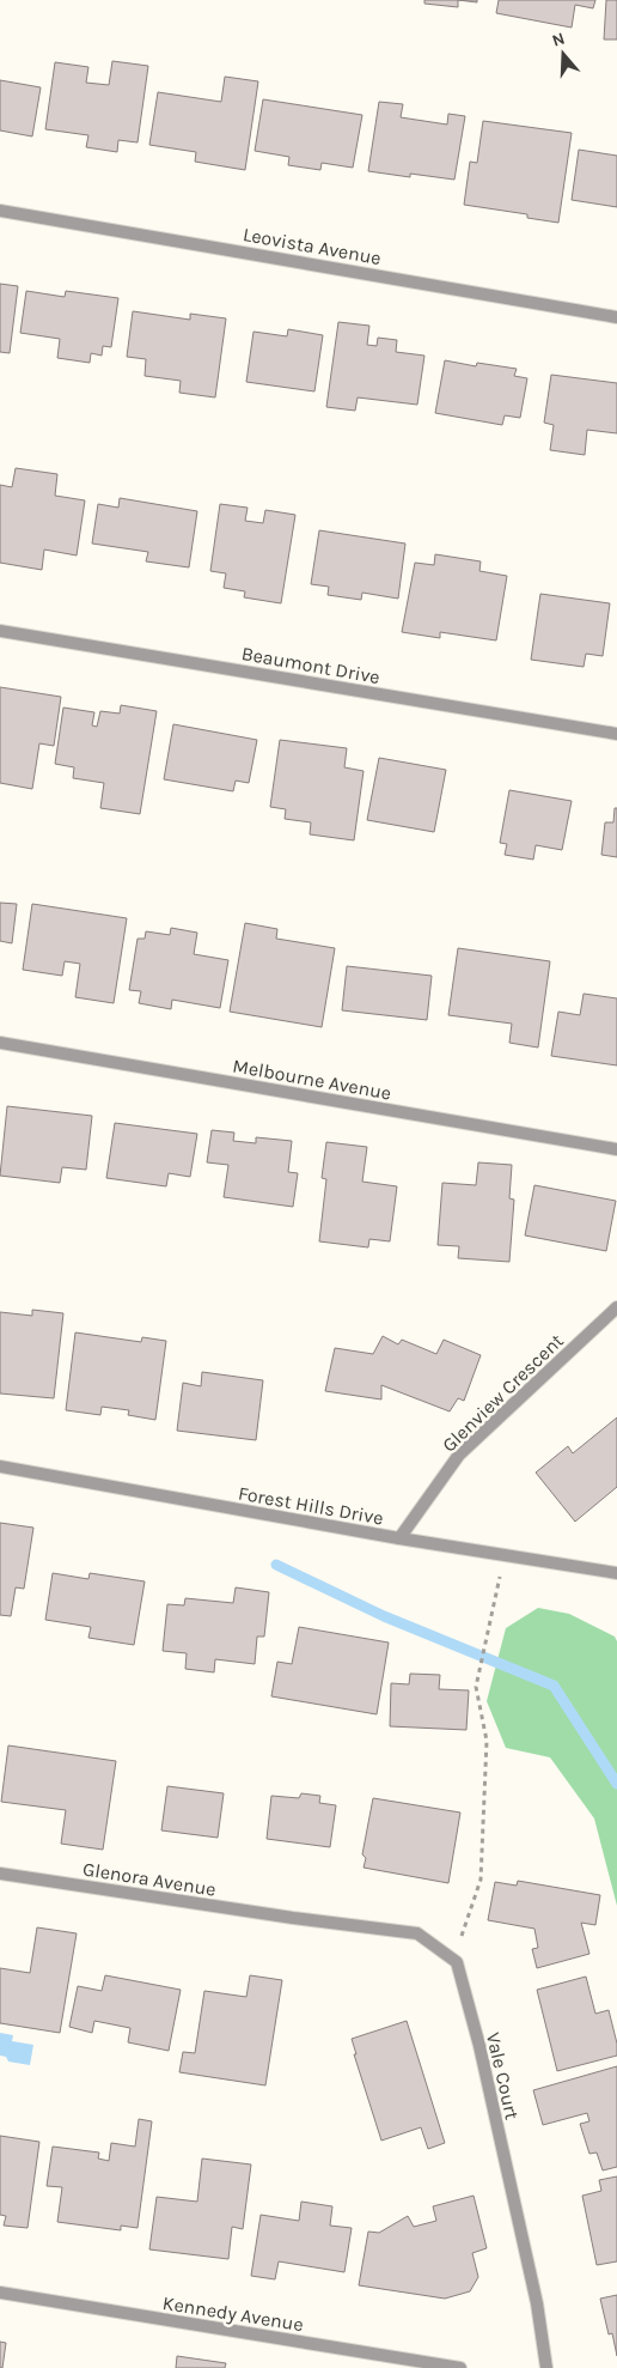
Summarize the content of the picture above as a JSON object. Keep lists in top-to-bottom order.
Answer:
{
  "streets": {
    "street": [
      "Leovista Avenue",
      "Beaumont Drive",
      "Melbourne Avenue",
      "Glenview Crescent",
      "Forest Hills Drive",
      "Glenora Avenue",
      "Vale Court",
      "Kennedy Avenue"
    ]
  },
  "crossings": [
    ["Glenview Crescent", "Forest Hills Drive"],
    ["Glenora Avenue", "Vale Court"]
  ],
  "north": "top"
}
